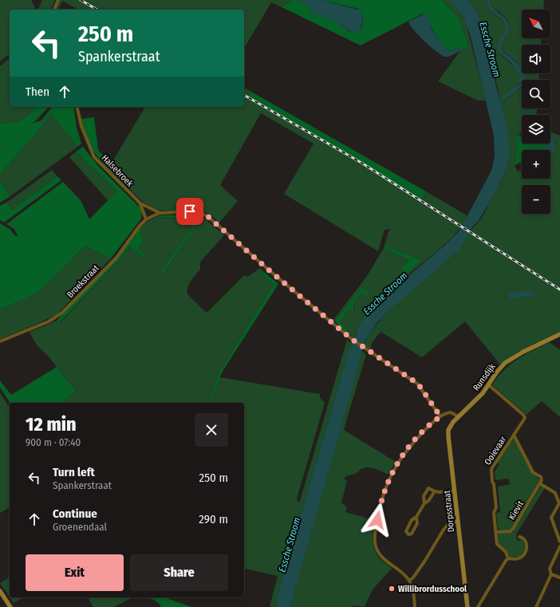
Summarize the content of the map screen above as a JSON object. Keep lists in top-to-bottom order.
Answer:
{
  "streets": {
    "street": [
      "Halsebroek",
      "Broekstraat",
      "Runsdijk",
      "Ooievaar",
      "Kievit",
      "Dorpsstraat"
    ]
  },
  "crossings": [
    ["Halsebroek", "Broekstraat"],
    ["Runsdijk", "Ooievaar"],
    ["Runsdijk", "Dorpsstraat"],
    ["Ooievaar", "Kievit"]
  ],
  "water": ["Essche Stroom"],
  "places": ["Willibrordusschool"],
  "north": "top left",
  "page": {
    "map_buttons": ["+", "−"],
    "turn": ["250 m", "Spankerstraat"],
    "then": "Then",
    "heading": ["12 min", "900 m · 07:40"],
    "list": [
      {
        "name": "Turn left",
        "note": "Spankerstraat",
        "value": "250 m"
      },
      {
        "name": "Continue",
        "note": "Groenendaal",
        "value": "290 m"
      }
    ],
    "buttons": ["Exit", "Share"]
  }
}
